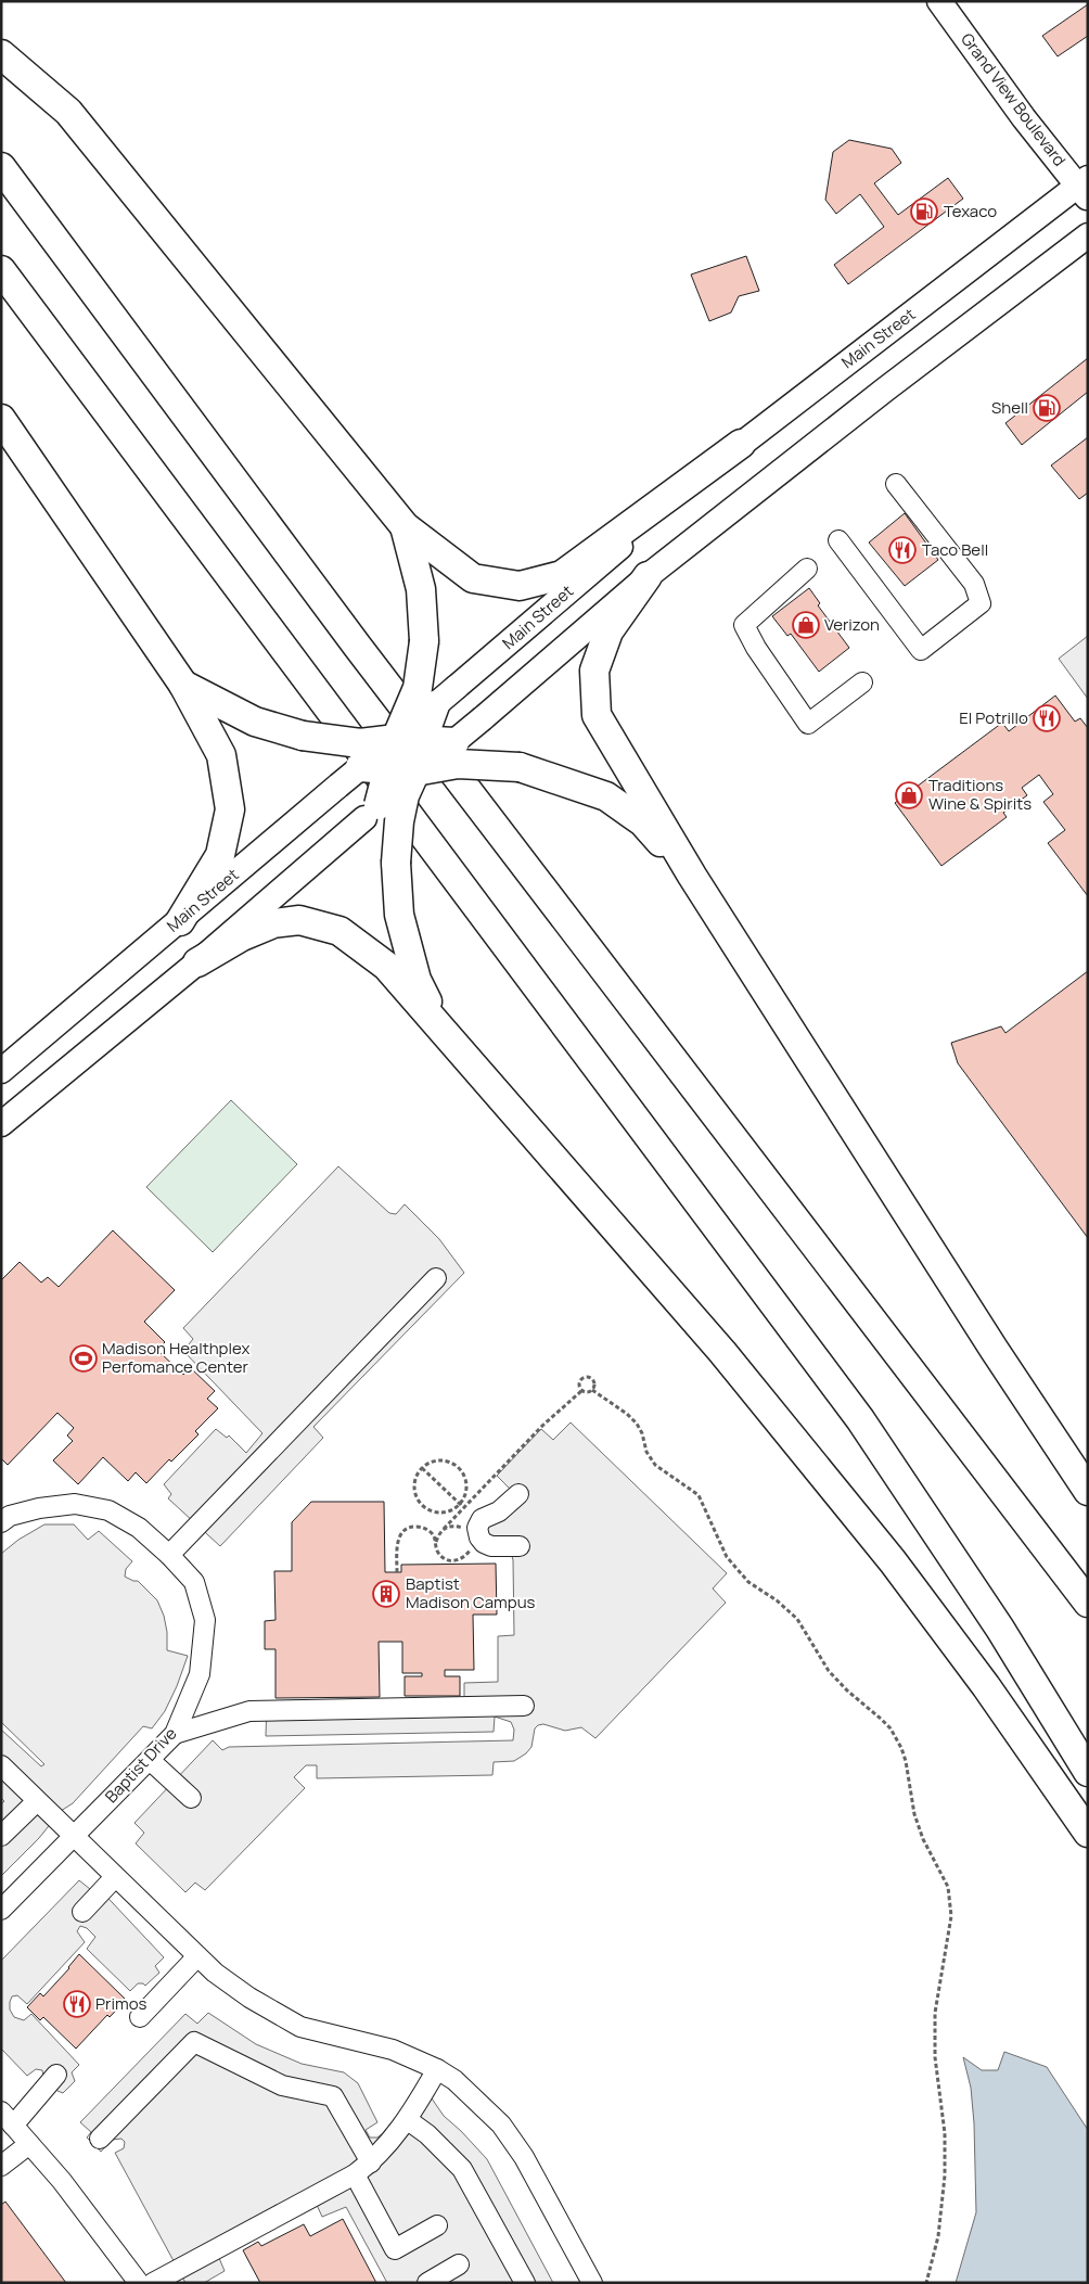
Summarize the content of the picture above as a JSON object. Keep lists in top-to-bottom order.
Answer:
{
  "streets": {
    "main road": ["Grand View Boulevard", "Main Street"],
    "street": ["Baptist Drive"]
  },
  "crossings": [
    ["Grand View Boulevard", "Main Street"]
  ],
  "places": {
    "fuel station": ["Texaco", "Shell"],
    "restaurant": ["Taco Bell", "El Potrillo", "Primos"],
    "shop": ["Verizon", "Traditions Wine & Spirits"],
    "sports": ["Madison Healthplex Perfomance Center"],
    "building": ["Baptist Madison Campus"]
  }
}
